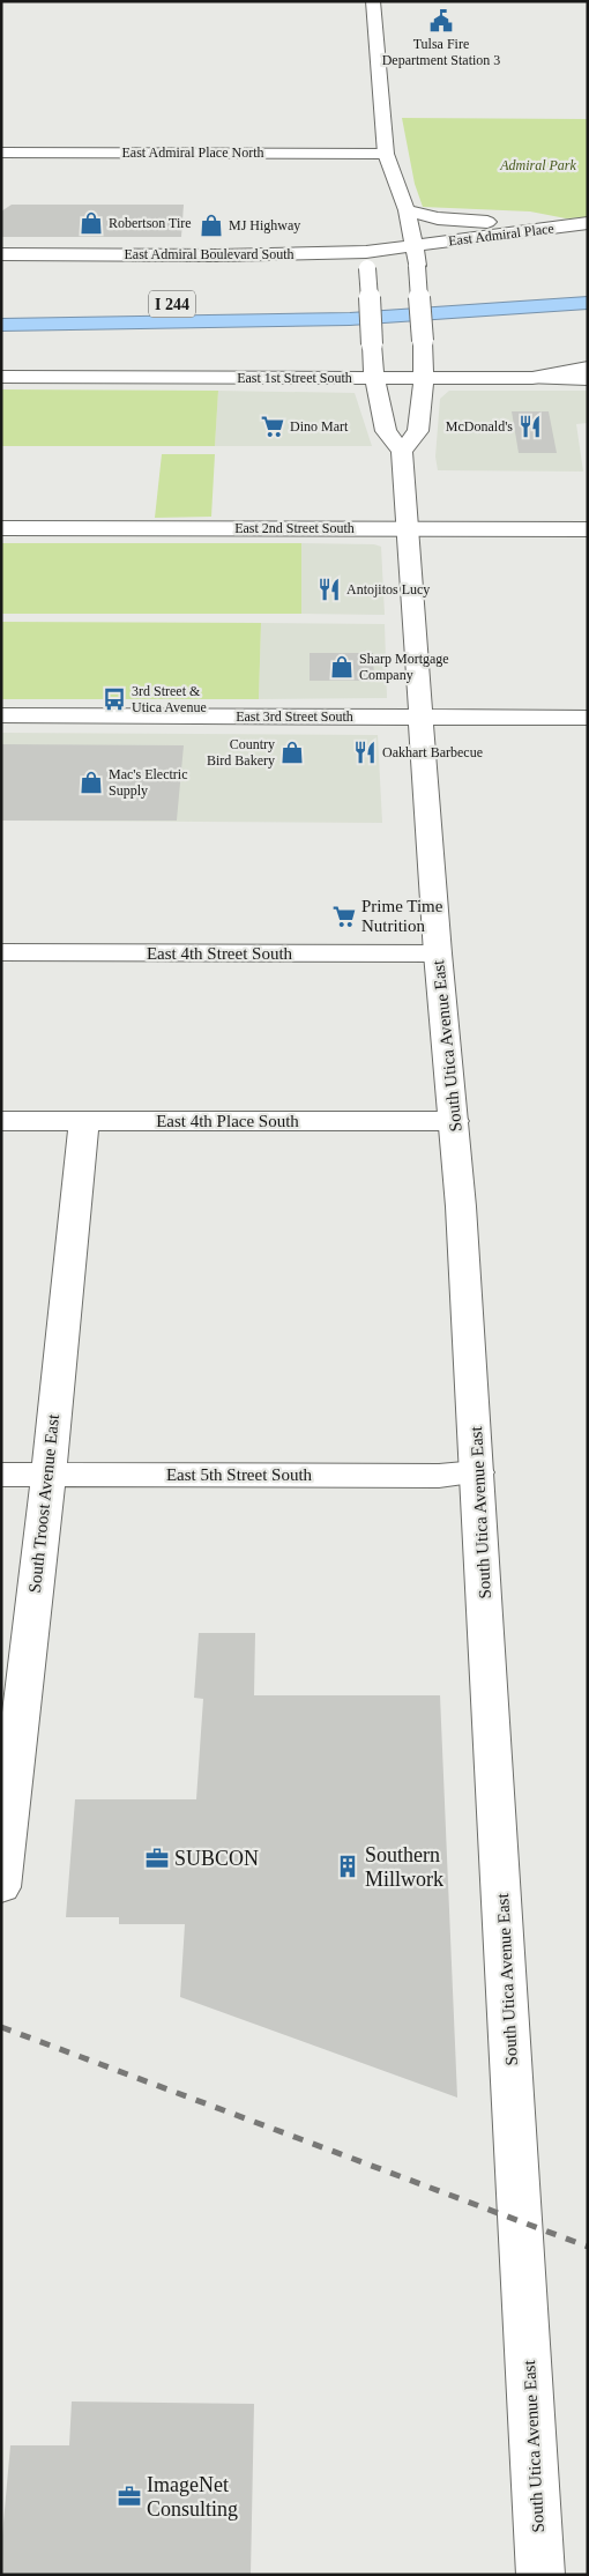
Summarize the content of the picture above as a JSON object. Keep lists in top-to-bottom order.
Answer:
{
  "streets": {
    "highway": ["I 244"],
    "main road": [
      "East Admiral Place North",
      "East Admiral Place",
      "East Admiral Boulevard South",
      "East 1st Street South",
      "East 2nd Street South",
      "East 3rd Street South",
      "East 4th Street South",
      "South Utica Avenue East",
      "East 4th Place South",
      "East 5th Street South",
      "South Troost Avenue East"
    ]
  },
  "crossings": [
    ["East Admiral Place", "East Admiral Boulevard South"],
    ["East 2nd Street South", "South Utica Avenue East"],
    ["East 3rd Street South", "South Utica Avenue East"],
    ["East 4th Street South", "South Utica Avenue East"],
    ["South Utica Avenue East", "East 4th Place South"],
    ["South Utica Avenue East", "East 5th Street South"],
    ["East 4th Place South", "South Troost Avenue East"],
    ["East 5th Street South", "South Troost Avenue East"]
  ],
  "parks": ["Admiral Park"],
  "places": {
    "public building": ["Tulsa Fire Department Station 3"],
    "shop": [
      "Robertson Tire",
      "MJ Highway",
      "Sharp Mortgage Company",
      "Country Bird Bakery",
      "Mac's Electric Supply"
    ],
    "supermarket": ["Dino Mart", "Prime Time Nutrition"],
    "restaurant": ["McDonald's", "Antojitos Lucy", "Oakhart Barbecue"],
    "bus stop": ["3rd Street & Utica Avenue"],
    "office": ["SUBCON", "ImageNet Consulting"],
    "building": ["Southern Millwork"]
  }
}
